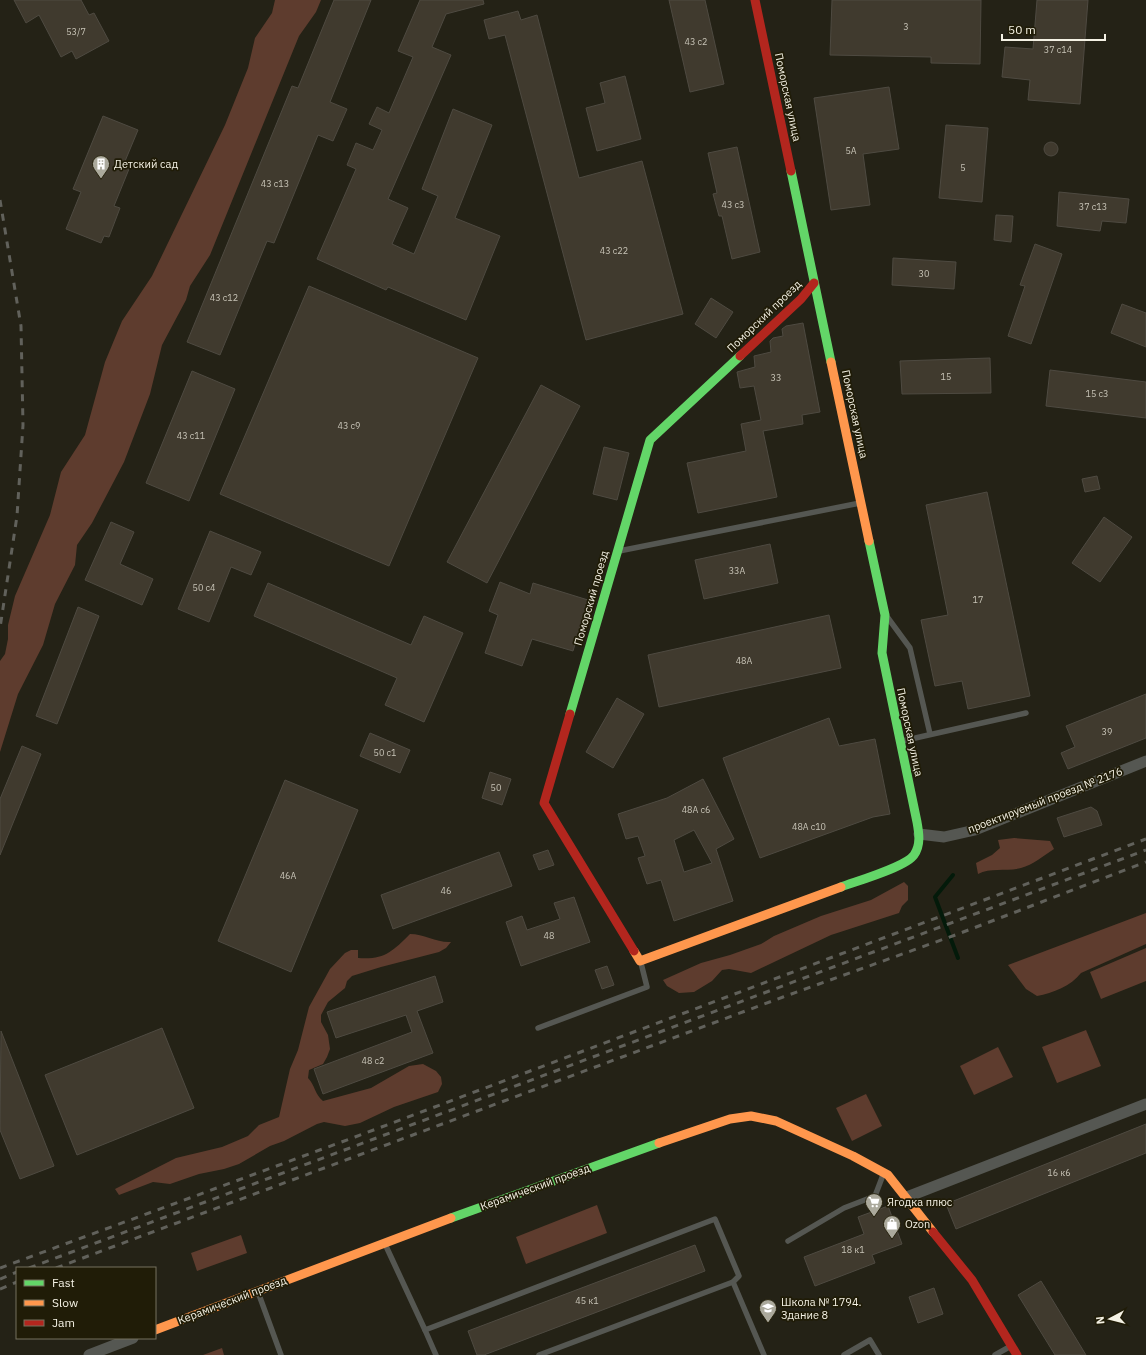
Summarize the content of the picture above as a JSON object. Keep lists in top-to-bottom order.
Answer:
{
  "streets": {
    "street": [
      "Поморская улица",
      "Поморский проезд",
      "проектируемый проезд № 2176",
      "Керамический проезд"
    ]
  },
  "crossings": [
    ["Поморская улица", "Поморский проезд"],
    ["Поморская улица", "проектируемый проезд № 2176"]
  ],
  "places": {
    "building": ["Детский сад"],
    "supermarket": ["Ягодка плюс"],
    "shop": ["Ozon"],
    "school or university": ["Школа № 1794. Здание 8"]
  },
  "house_numbers": [
    "3",
    "53/7",
    "43 с2",
    "37 с14",
    "5А",
    "5",
    "43 с13",
    "43 с3",
    "37 с13",
    "43 с22",
    "30",
    "43 с12",
    "15",
    "33",
    "15 с3",
    "43 с9",
    "43 с11",
    "33А",
    "50 с4",
    "17",
    "48А",
    "39",
    "50 с1",
    "50",
    "48А с6",
    "48А с10",
    "46А",
    "46",
    "48",
    "48 с2",
    "16 к6",
    "18 к1",
    "45 к1"
  ],
  "legend": ["Fast", "Slow", "Jam"],
  "scale_bar": "50 m",
  "north": "left"
}
